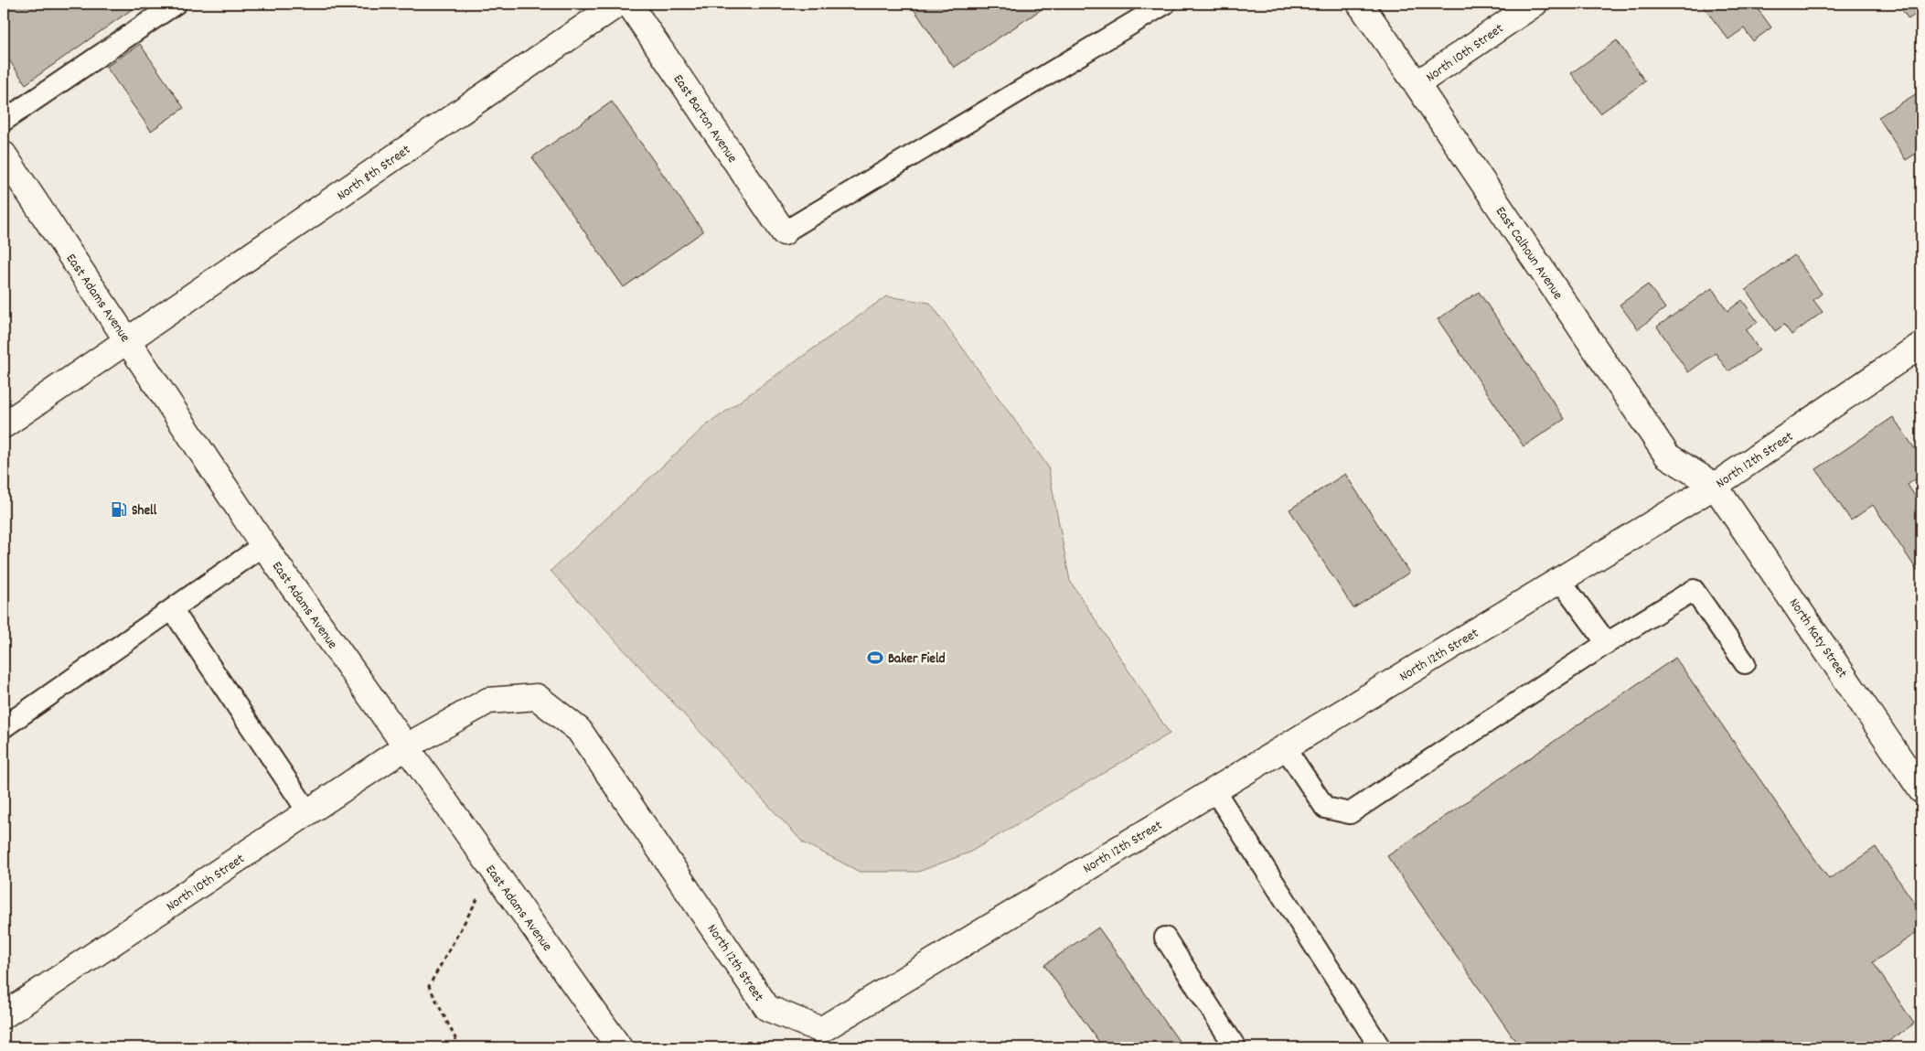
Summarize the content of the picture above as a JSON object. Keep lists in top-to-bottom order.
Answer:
{
  "streets": {
    "street": [
      "North 10th Street",
      "East Barton Avenue",
      "North 8th Street",
      "East Calhoun Avenue",
      "East Adams Avenue",
      "North 12th Street",
      "North Katy Street"
    ]
  },
  "crossings": [
    ["North 10th Street", "East Calhoun Avenue"],
    ["North 10th Street", "East Adams Avenue"],
    ["North 10th Street", "North 12th Street"],
    ["North 8th Street", "East Adams Avenue"],
    ["East Calhoun Avenue", "North 12th Street"],
    ["East Calhoun Avenue", "North Katy Street"],
    ["East Adams Avenue", "North 12th Street"],
    ["North 12th Street", "North Katy Street"]
  ],
  "places": {
    "fuel station": ["Shell"],
    "sports": ["Baker Field"]
  }
}
